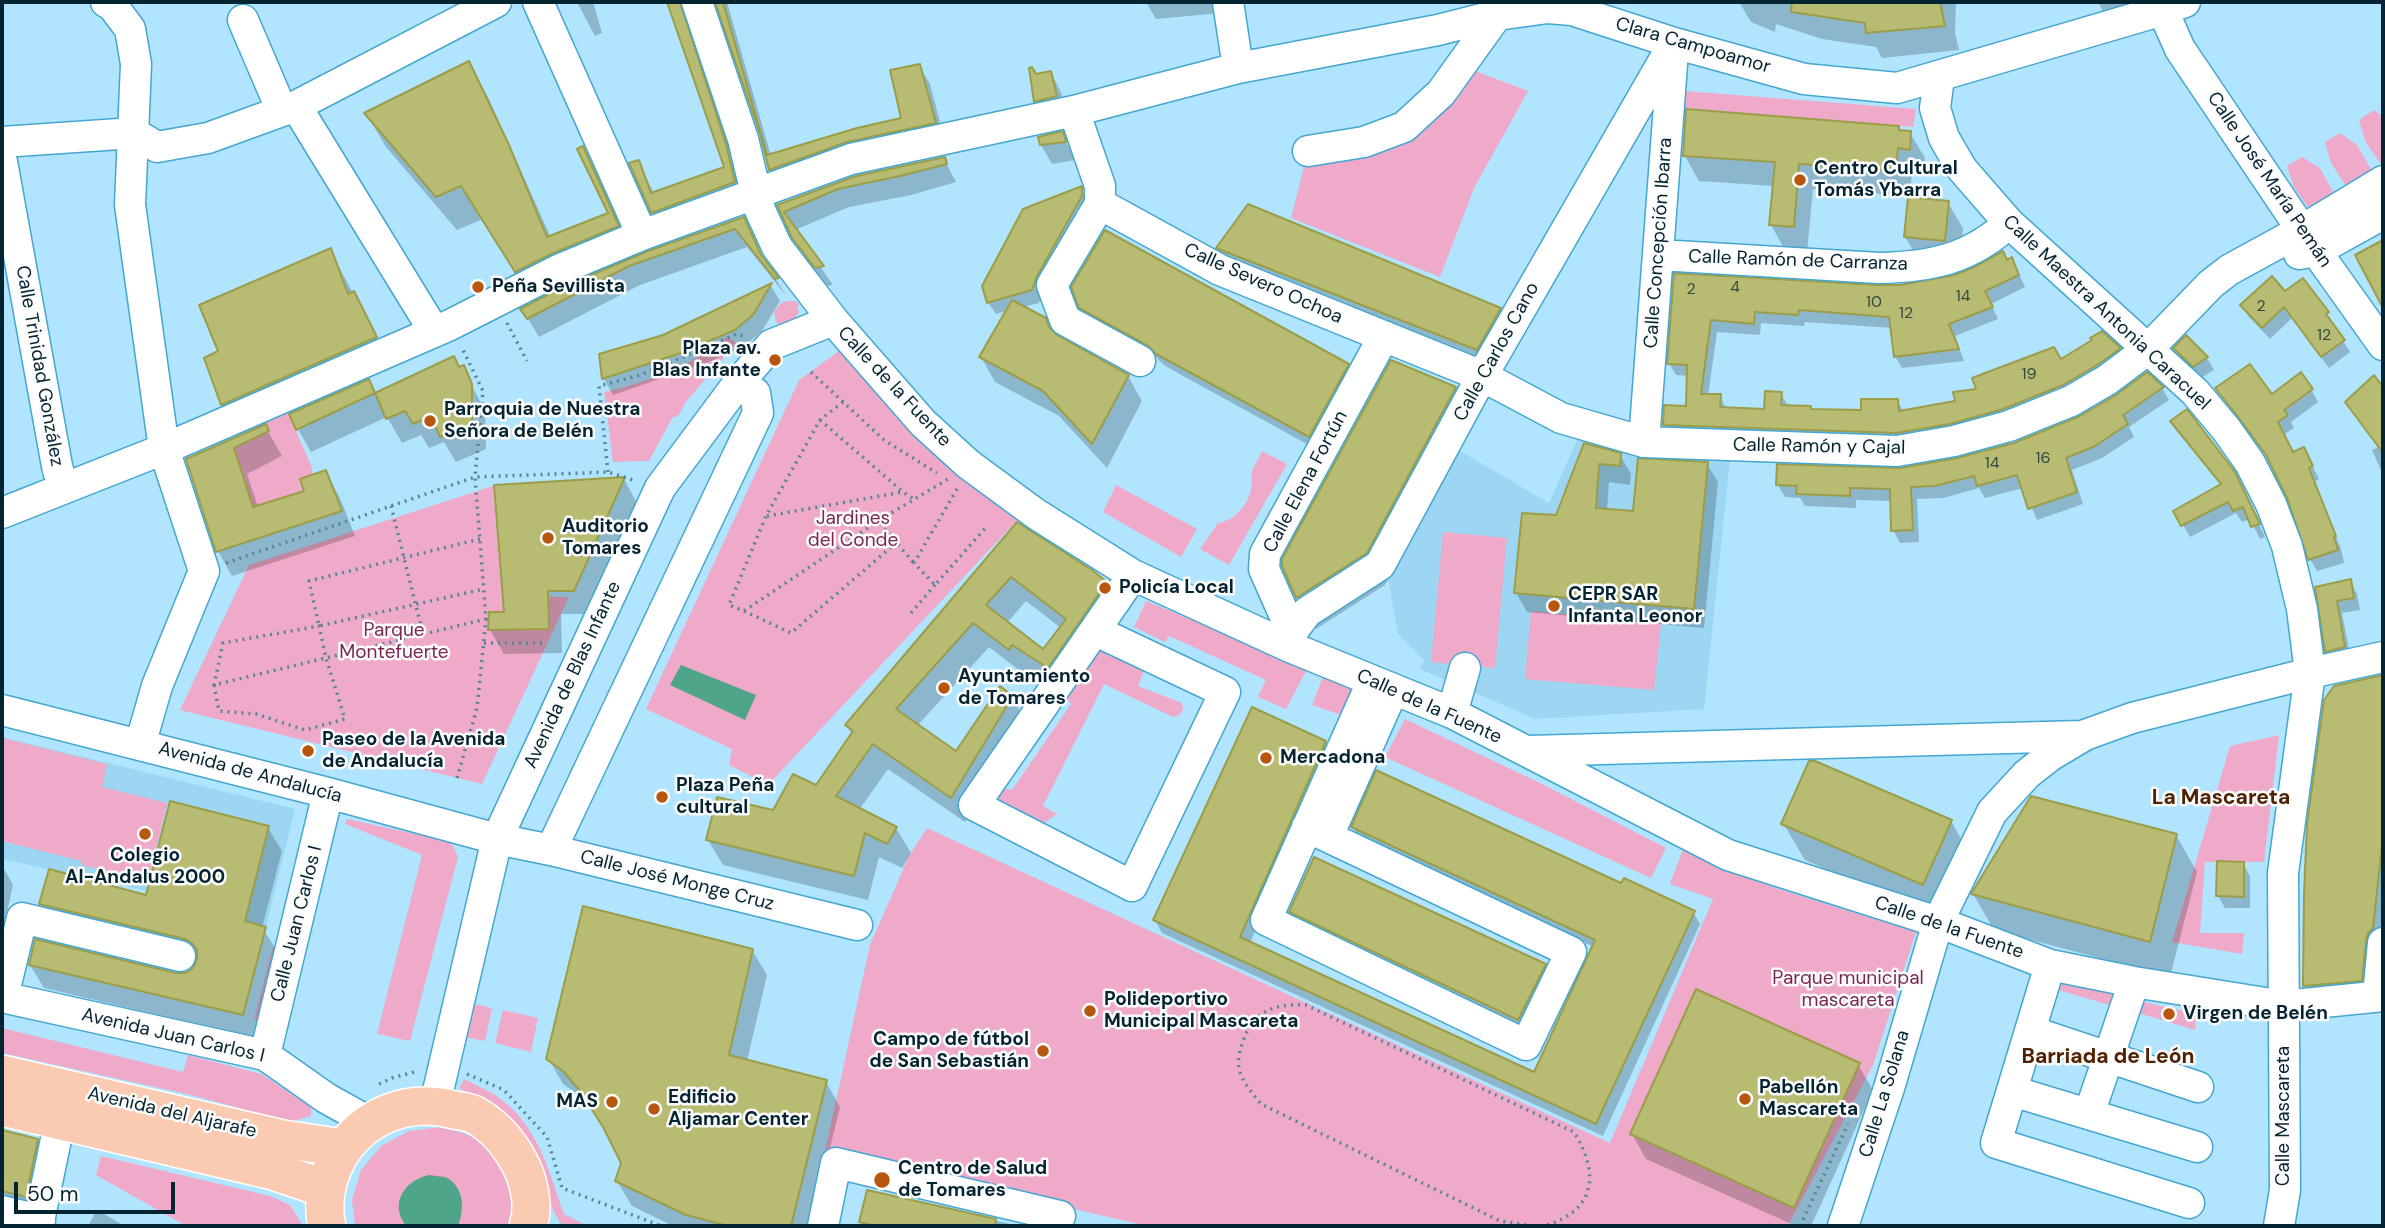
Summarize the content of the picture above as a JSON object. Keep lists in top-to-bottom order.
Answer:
{
  "streets": {
    "main road": ["Avenida del Aljarafe"],
    "street": [
      "Clara Campoamor",
      "Calle José María Pemán",
      "Calle Concepción Ibarra",
      "Calle Ramón de Carranza",
      "Calle Severo Ochoa",
      "Calle Maestra Antonia Caracuel",
      "Calle Carlos Cano",
      "Calle Trinidad González",
      "Calle de la Fuente",
      "Calle Ramón y Cajal",
      "Calle Elena Fortún",
      "Avenida de Blas Infante",
      "Avenida de Andalucía",
      "Calle José Monge Cruz",
      "Calle Juan Carlos I",
      "Avenida Juan Carlos I",
      "Calle La Solana",
      "Calle Mascareta"
    ]
  },
  "crossings": [
    ["Clara Campoamor", "Calle José María Pemán"],
    ["Clara Campoamor", "Calle Concepción Ibarra"],
    ["Clara Campoamor", "Calle Maestra Antonia Caracuel"],
    ["Clara Campoamor", "Calle Carlos Cano"],
    ["Clara Campoamor", "Calle Trinidad González"],
    ["Clara Campoamor", "Calle de la Fuente"],
    ["Calle José María Pemán", "Calle Ramón y Cajal"],
    ["Calle Concepción Ibarra", "Calle Ramón de Carranza"],
    ["Calle Concepción Ibarra", "Calle Carlos Cano"],
    ["Calle Concepción Ibarra", "Calle Ramón y Cajal"],
    ["Calle Ramón de Carranza", "Calle Maestra Antonia Caracuel"],
    ["Calle Severo Ochoa", "Calle Carlos Cano"],
    ["Calle Severo Ochoa", "Calle Ramón y Cajal"],
    ["Calle Severo Ochoa", "Calle Elena Fortún"],
    ["Calle Maestra Antonia Caracuel", "Calle de la Fuente"],
    ["Calle Maestra Antonia Caracuel", "Calle Ramón y Cajal"],
    ["Calle Maestra Antonia Caracuel", "Calle Mascareta"],
    ["Calle Carlos Cano", "Calle de la Fuente"],
    ["Calle Carlos Cano", "Calle Ramón y Cajal"],
    ["Calle Carlos Cano", "Calle Elena Fortún"],
    ["Calle de la Fuente", "Calle Elena Fortún"],
    ["Calle de la Fuente", "Avenida de Blas Infante"],
    ["Calle de la Fuente", "Calle La Solana"],
    ["Calle de la Fuente", "Calle Mascareta"],
    ["Avenida de Blas Infante", "Avenida de Andalucía"],
    ["Avenida de Blas Infante", "Calle José Monge Cruz"],
    ["Avenida de Andalucía", "Calle José Monge Cruz"],
    ["Avenida de Andalucía", "Calle Juan Carlos I"],
    ["Calle Juan Carlos I", "Avenida Juan Carlos I"]
  ],
  "districts": ["La Mascareta", "Barriada de León"],
  "parks": ["Jardines del Conde", "Parque Montefuerte", "Parque municipal mascareta"],
  "places": [
    "Centro Cultural Tomás Ybarra",
    "Peña Sevillista",
    "Plaza av. Blas Infante",
    "Parroquia de Nuestra Señora de Belén",
    "Auditorio Tomares",
    "Policía Local",
    "CEPR SAR Infanta Leonor",
    "Ayuntamiento de Tomares",
    "Paseo de la Avenida de Andalucía",
    "Mercadona",
    "Plaza Peña cultural",
    "Colegio Al-Andalus 2000",
    "Polideportivo Municipal Mascareta",
    "Virgen de Belén",
    "Campo de fútbol de San Sebastián",
    "Pabellón Mascareta",
    "MAS",
    "Edificio Aljamar Center",
    "Centro de Salud de Tomares"
  ],
  "house_numbers": [
    "4",
    "2",
    "14",
    "10",
    "2",
    "12",
    "12",
    "19",
    "16",
    "14"
  ],
  "scale_bar": "50 m"
}
